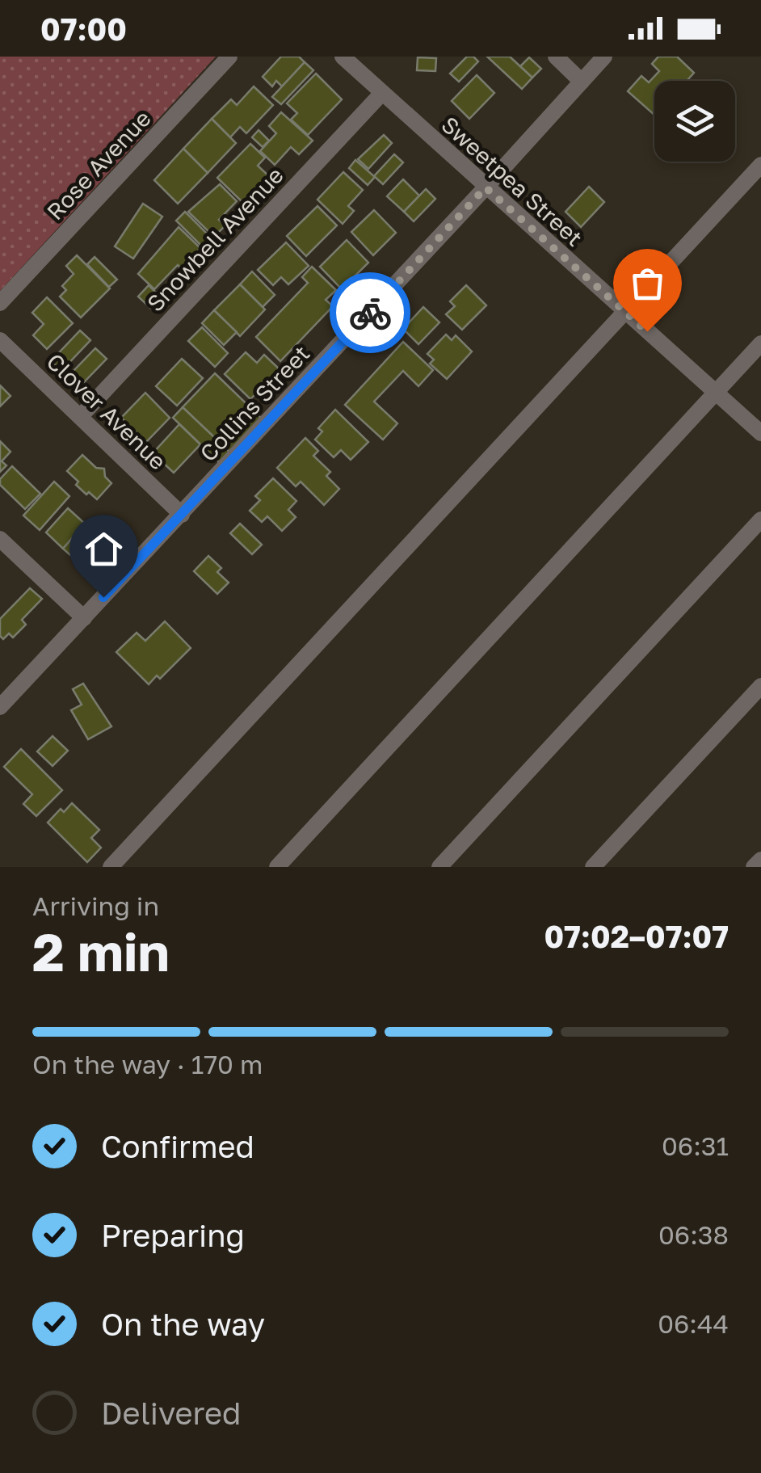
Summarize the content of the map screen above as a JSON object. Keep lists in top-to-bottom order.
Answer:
{
  "streets": {
    "street": [
      "Rose Avenue",
      "Sweetpea Street",
      "Snowbell Avenue",
      "Collins Street",
      "Clover Avenue"
    ]
  },
  "crossings": [
    ["Sweetpea Street", "Snowbell Avenue"],
    ["Sweetpea Street", "Collins Street"],
    ["Snowbell Avenue", "Clover Avenue"],
    ["Collins Street", "Clover Avenue"]
  ],
  "page": {
    "status": "07:00",
    "heading": ["2 min", "Arriving in", "07:02–07:07"],
    "bar": "On the way · 170 m",
    "list": [
      ["Confirmed", "06:31"],
      ["Preparing", "06:38"],
      ["On the way", "06:44"],
      "Delivered"
    ]
  }
}
